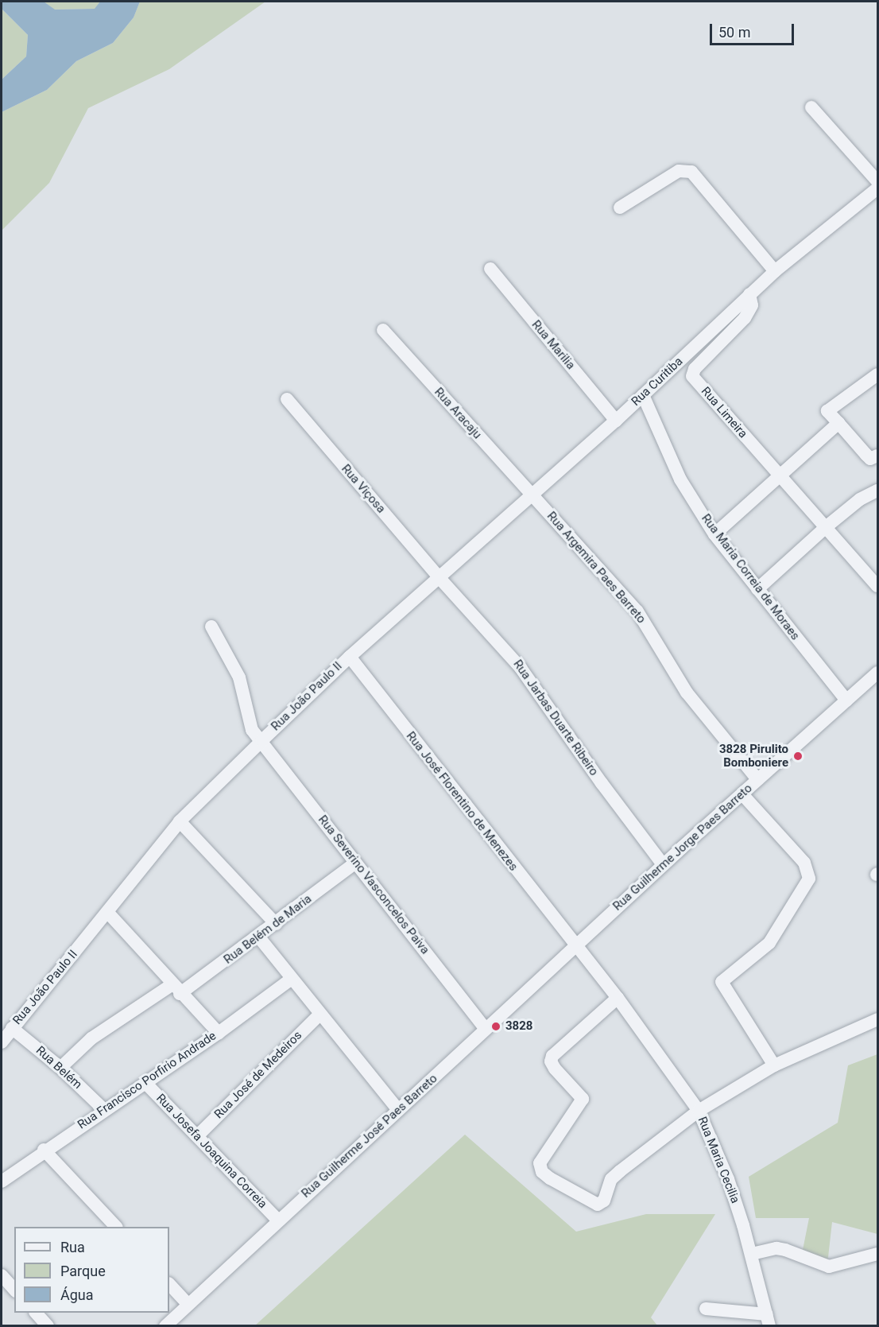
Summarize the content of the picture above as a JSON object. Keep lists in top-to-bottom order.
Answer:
{
  "streets": {
    "street": [
      "Rua Marilia",
      "Rua Curitiba",
      "Rua Limeira",
      "Rua Aracaju",
      "Rua Viçosa",
      "Rua Argemira Paes Barreto",
      "Rua Maria Correia de Moraes",
      "Rua João Paulo II",
      "Rua Jarbas Duarte Ribeiro",
      "Rua José Florentino de Menezes",
      "Rua Guilherme Jorge Paes Barreto",
      "Rua Severino Vasconcelos Paiva",
      "Rua Belém de Maria",
      "Rua Belém",
      "Rua José de Medeiros",
      "Rua Francisco Porfirio Andrade",
      "Rua Guilherme José Paes Barreto",
      "Rua Josefa Joaquina Correia",
      "Rua Maria Cecilia"
    ]
  },
  "crossings": [
    ["Rua Marilia", "Rua Curitiba"],
    ["Rua Curitiba", "Rua Limeira"],
    ["Rua Curitiba", "Rua Aracaju"],
    ["Rua Curitiba", "Rua Viçosa"],
    ["Rua Curitiba", "Rua Argemira Paes Barreto"],
    ["Rua Curitiba", "Rua Maria Correia de Moraes"],
    ["Rua Curitiba", "Rua João Paulo II"],
    ["Rua Curitiba", "Rua Jarbas Duarte Ribeiro"],
    ["Rua Aracaju", "Rua Argemira Paes Barreto"],
    ["Rua Viçosa", "Rua João Paulo II"],
    ["Rua Viçosa", "Rua Jarbas Duarte Ribeiro"],
    ["Rua Argemira Paes Barreto", "Rua Guilherme Jorge Paes Barreto"],
    ["Rua Maria Correia de Moraes", "Rua Guilherme Jorge Paes Barreto"],
    ["Rua João Paulo II", "Rua Jarbas Duarte Ribeiro"],
    ["Rua João Paulo II", "Rua José Florentino de Menezes"],
    ["Rua João Paulo II", "Rua Severino Vasconcelos Paiva"],
    ["Rua João Paulo II", "Rua Belém"],
    ["Rua Jarbas Duarte Ribeiro", "Rua Guilherme Jorge Paes Barreto"],
    ["Rua José Florentino de Menezes", "Rua Guilherme Jorge Paes Barreto"],
    ["Rua José Florentino de Menezes", "Rua Guilherme José Paes Barreto"],
    ["Rua José Florentino de Menezes", "Rua Maria Cecilia"],
    ["Rua Guilherme Jorge Paes Barreto", "Rua Guilherme José Paes Barreto"],
    ["Rua Guilherme Jorge Paes Barreto", "Rua Maria Cecilia"],
    ["Rua Severino Vasconcelos Paiva", "Rua Belém de Maria"],
    ["Rua Severino Vasconcelos Paiva", "Rua Guilherme José Paes Barreto"],
    ["Rua Belém de Maria", "Rua Belém"],
    ["Rua Belém", "Rua Francisco Porfirio Andrade"],
    ["Rua José de Medeiros", "Rua Josefa Joaquina Correia"],
    ["Rua Francisco Porfirio Andrade", "Rua Josefa Joaquina Correia"],
    ["Rua Guilherme José Paes Barreto", "Rua Josefa Joaquina Correia"],
    ["Rua Guilherme José Paes Barreto", "Rua Maria Cecilia"]
  ],
  "places": ["3828 Pirulito Bomboniere", "3828"],
  "legend": ["Rua", "Parque", "Água"],
  "scale_bar": "50 m"
}
